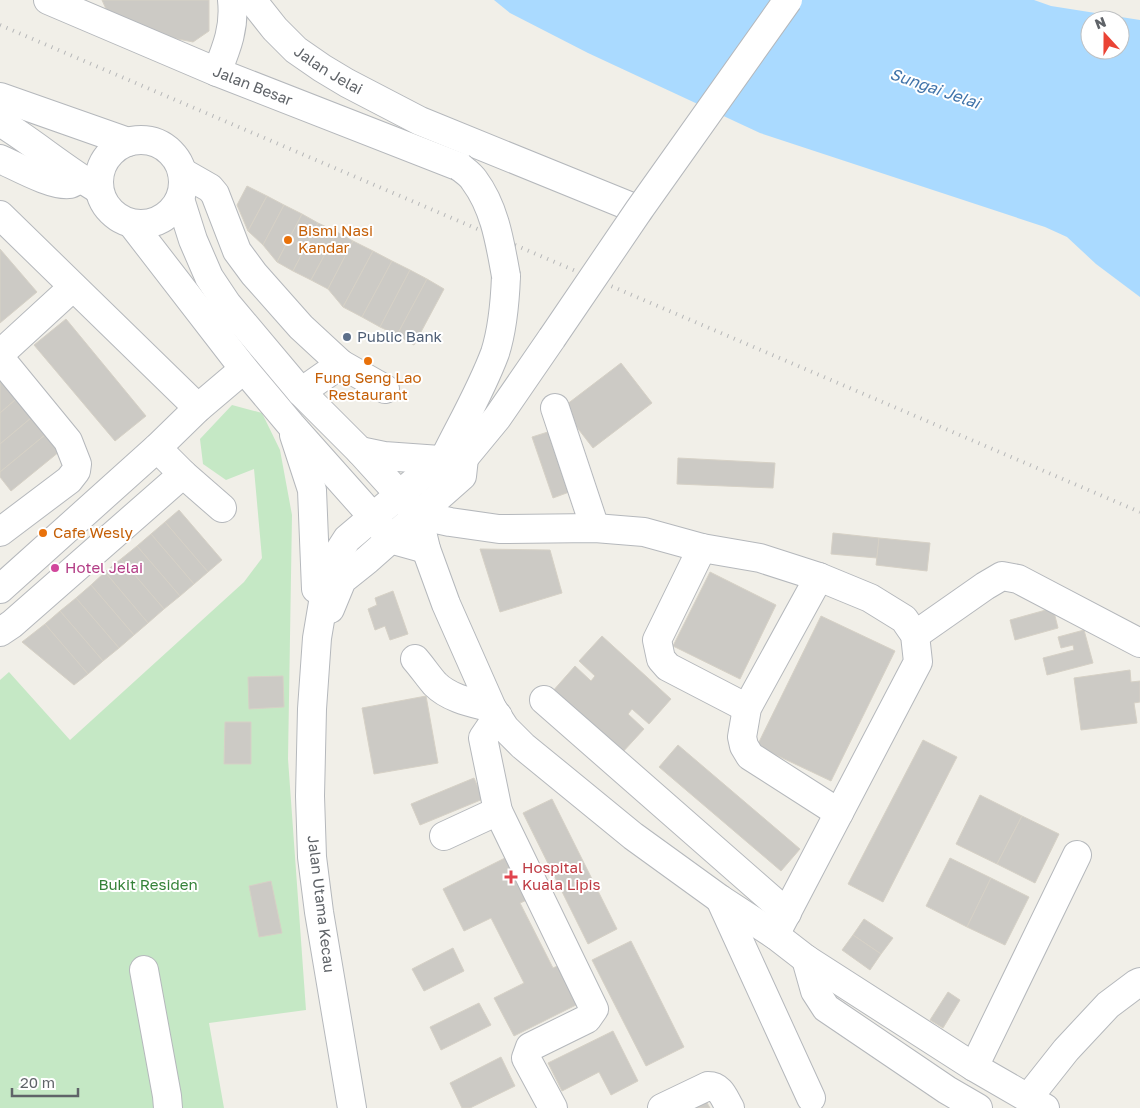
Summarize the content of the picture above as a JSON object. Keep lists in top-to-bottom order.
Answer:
{
  "streets": {
    "street": ["Jalan Jelai", "Jalan Besar", "Jalan Utama Kecau"]
  },
  "water": ["Sungai Jelai"],
  "parks": ["Bukit Residen"],
  "places": {
    "other": [
      "Bismi Nasi Kandar",
      "Public Bank",
      "Fung Seng Lao Restaurant",
      "Cafe Wesly",
      "Hotel Jelai"
    ],
    "health": ["Hospital Kuala Lipis"]
  },
  "scale_bar": "20 m",
  "north": "top"
}
